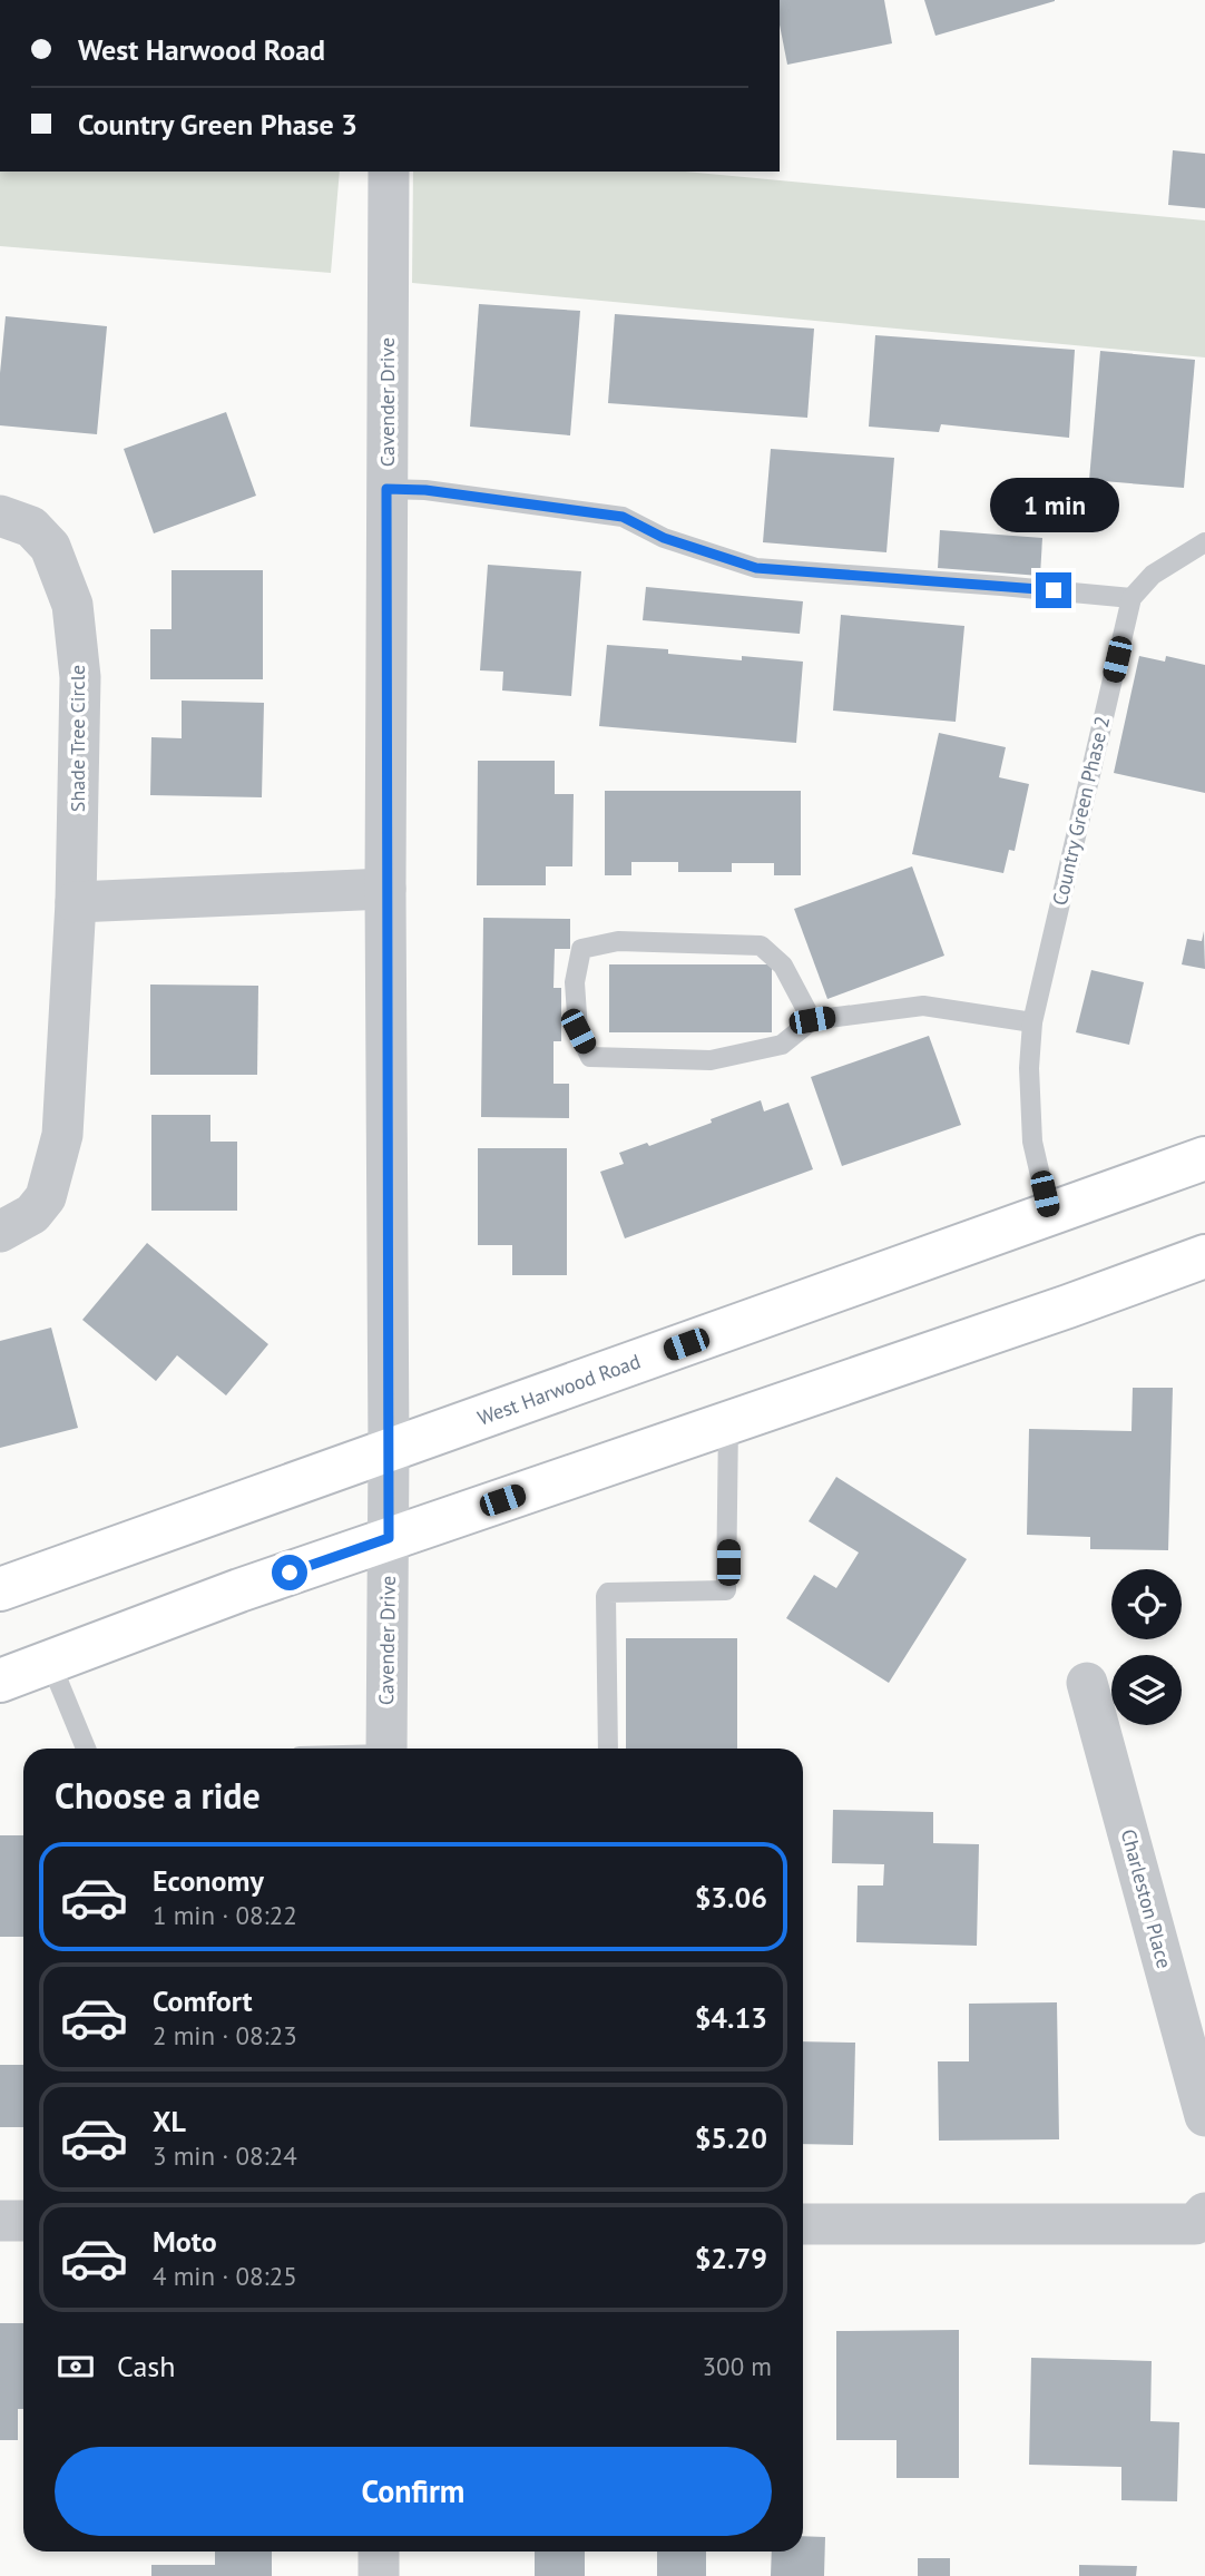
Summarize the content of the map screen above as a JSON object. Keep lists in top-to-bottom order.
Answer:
{
  "streets": {
    "main road": ["West Harwood Road"],
    "street": ["Cavender Drive", "Shade Tree Circle", "Charleston Place"],
    "lane": ["Country Green Phase 2"]
  },
  "crossings": [
    ["Cavender Drive", "West Harwood Road"],
    ["Country Green Phase 2", "West Harwood Road"]
  ],
  "page": {
    "banner": ["West Harwood Road", "Country Green Phase 3"],
    "bubble": "1 min",
    "heading": "Choose a ride",
    "list": [
      {
        "name": "Economy",
        "note": "1 min · 08:22",
        "value": "$3.06"
      },
      {
        "name": "Comfort",
        "note": "2 min · 08:23",
        "value": "$4.13"
      },
      {
        "name": "XL",
        "note": "3 min · 08:24",
        "value": "$5.20"
      },
      {
        "name": "Moto",
        "note": "4 min · 08:25",
        "value": "$2.79"
      }
    ],
    "pay": ["Cash", "300 m"],
    "buttons": "Confirm"
  }
}
